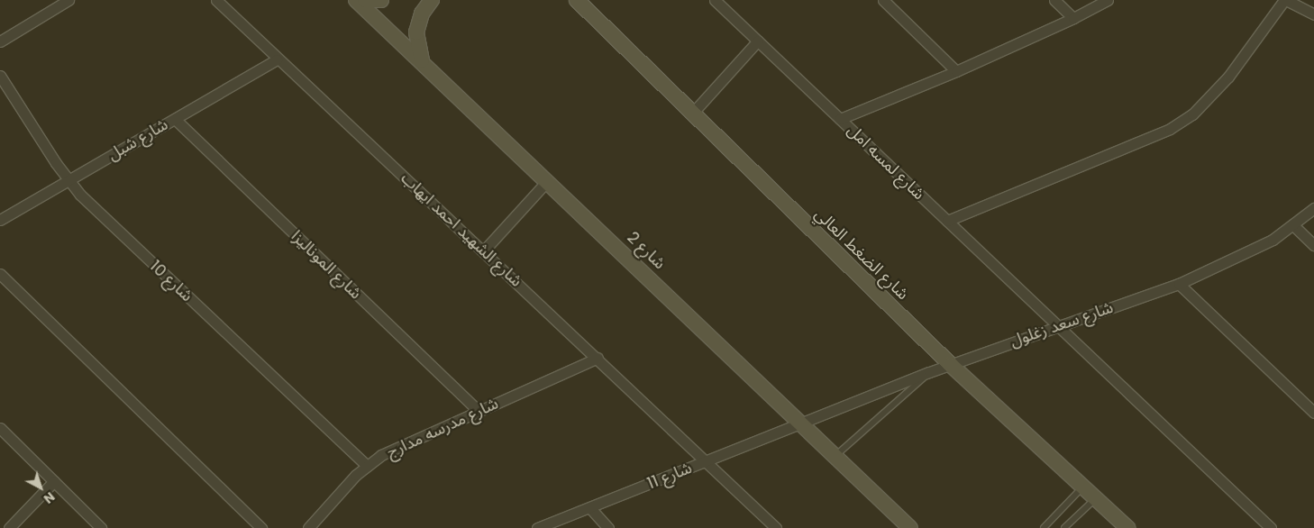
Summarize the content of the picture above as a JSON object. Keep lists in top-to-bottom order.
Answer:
{
  "streets": {
    "street": [
      "شارع شبل",
      "شارع لمسه امل",
      "شارع الشهيد احمد ايهاب",
      "شارع 2",
      "شارع الضغط العالي",
      "شارع الموناليزا",
      "شارع 10",
      "شارع سعد زغلول",
      "شارع مدرسه مدارج",
      "شارع 11"
    ]
  },
  "crossings": [
    ["شارع شبل", "شارع الشهيد احمد ايهاب"],
    ["شارع شبل", "شارع الموناليزا"],
    ["شارع شبل", "شارع 10"],
    ["شارع لمسه امل", "شارع سعد زغلول"],
    ["شارع الشهيد احمد ايهاب", "شارع مدرسه مدارج"],
    ["شارع الشهيد احمد ايهاب", "شارع 11"],
    ["شارع 2", "شارع سعد زغلول"],
    ["شارع 2", "شارع 11"],
    ["شارع الضغط العالي", "شارع سعد زغلول"],
    ["شارع الموناليزا", "شارع مدرسه مدارج"],
    ["شارع 10", "شارع مدرسه مدارج"],
    ["شارع سعد زغلول", "شارع 11"]
  ],
  "north": "bottom right"
}
